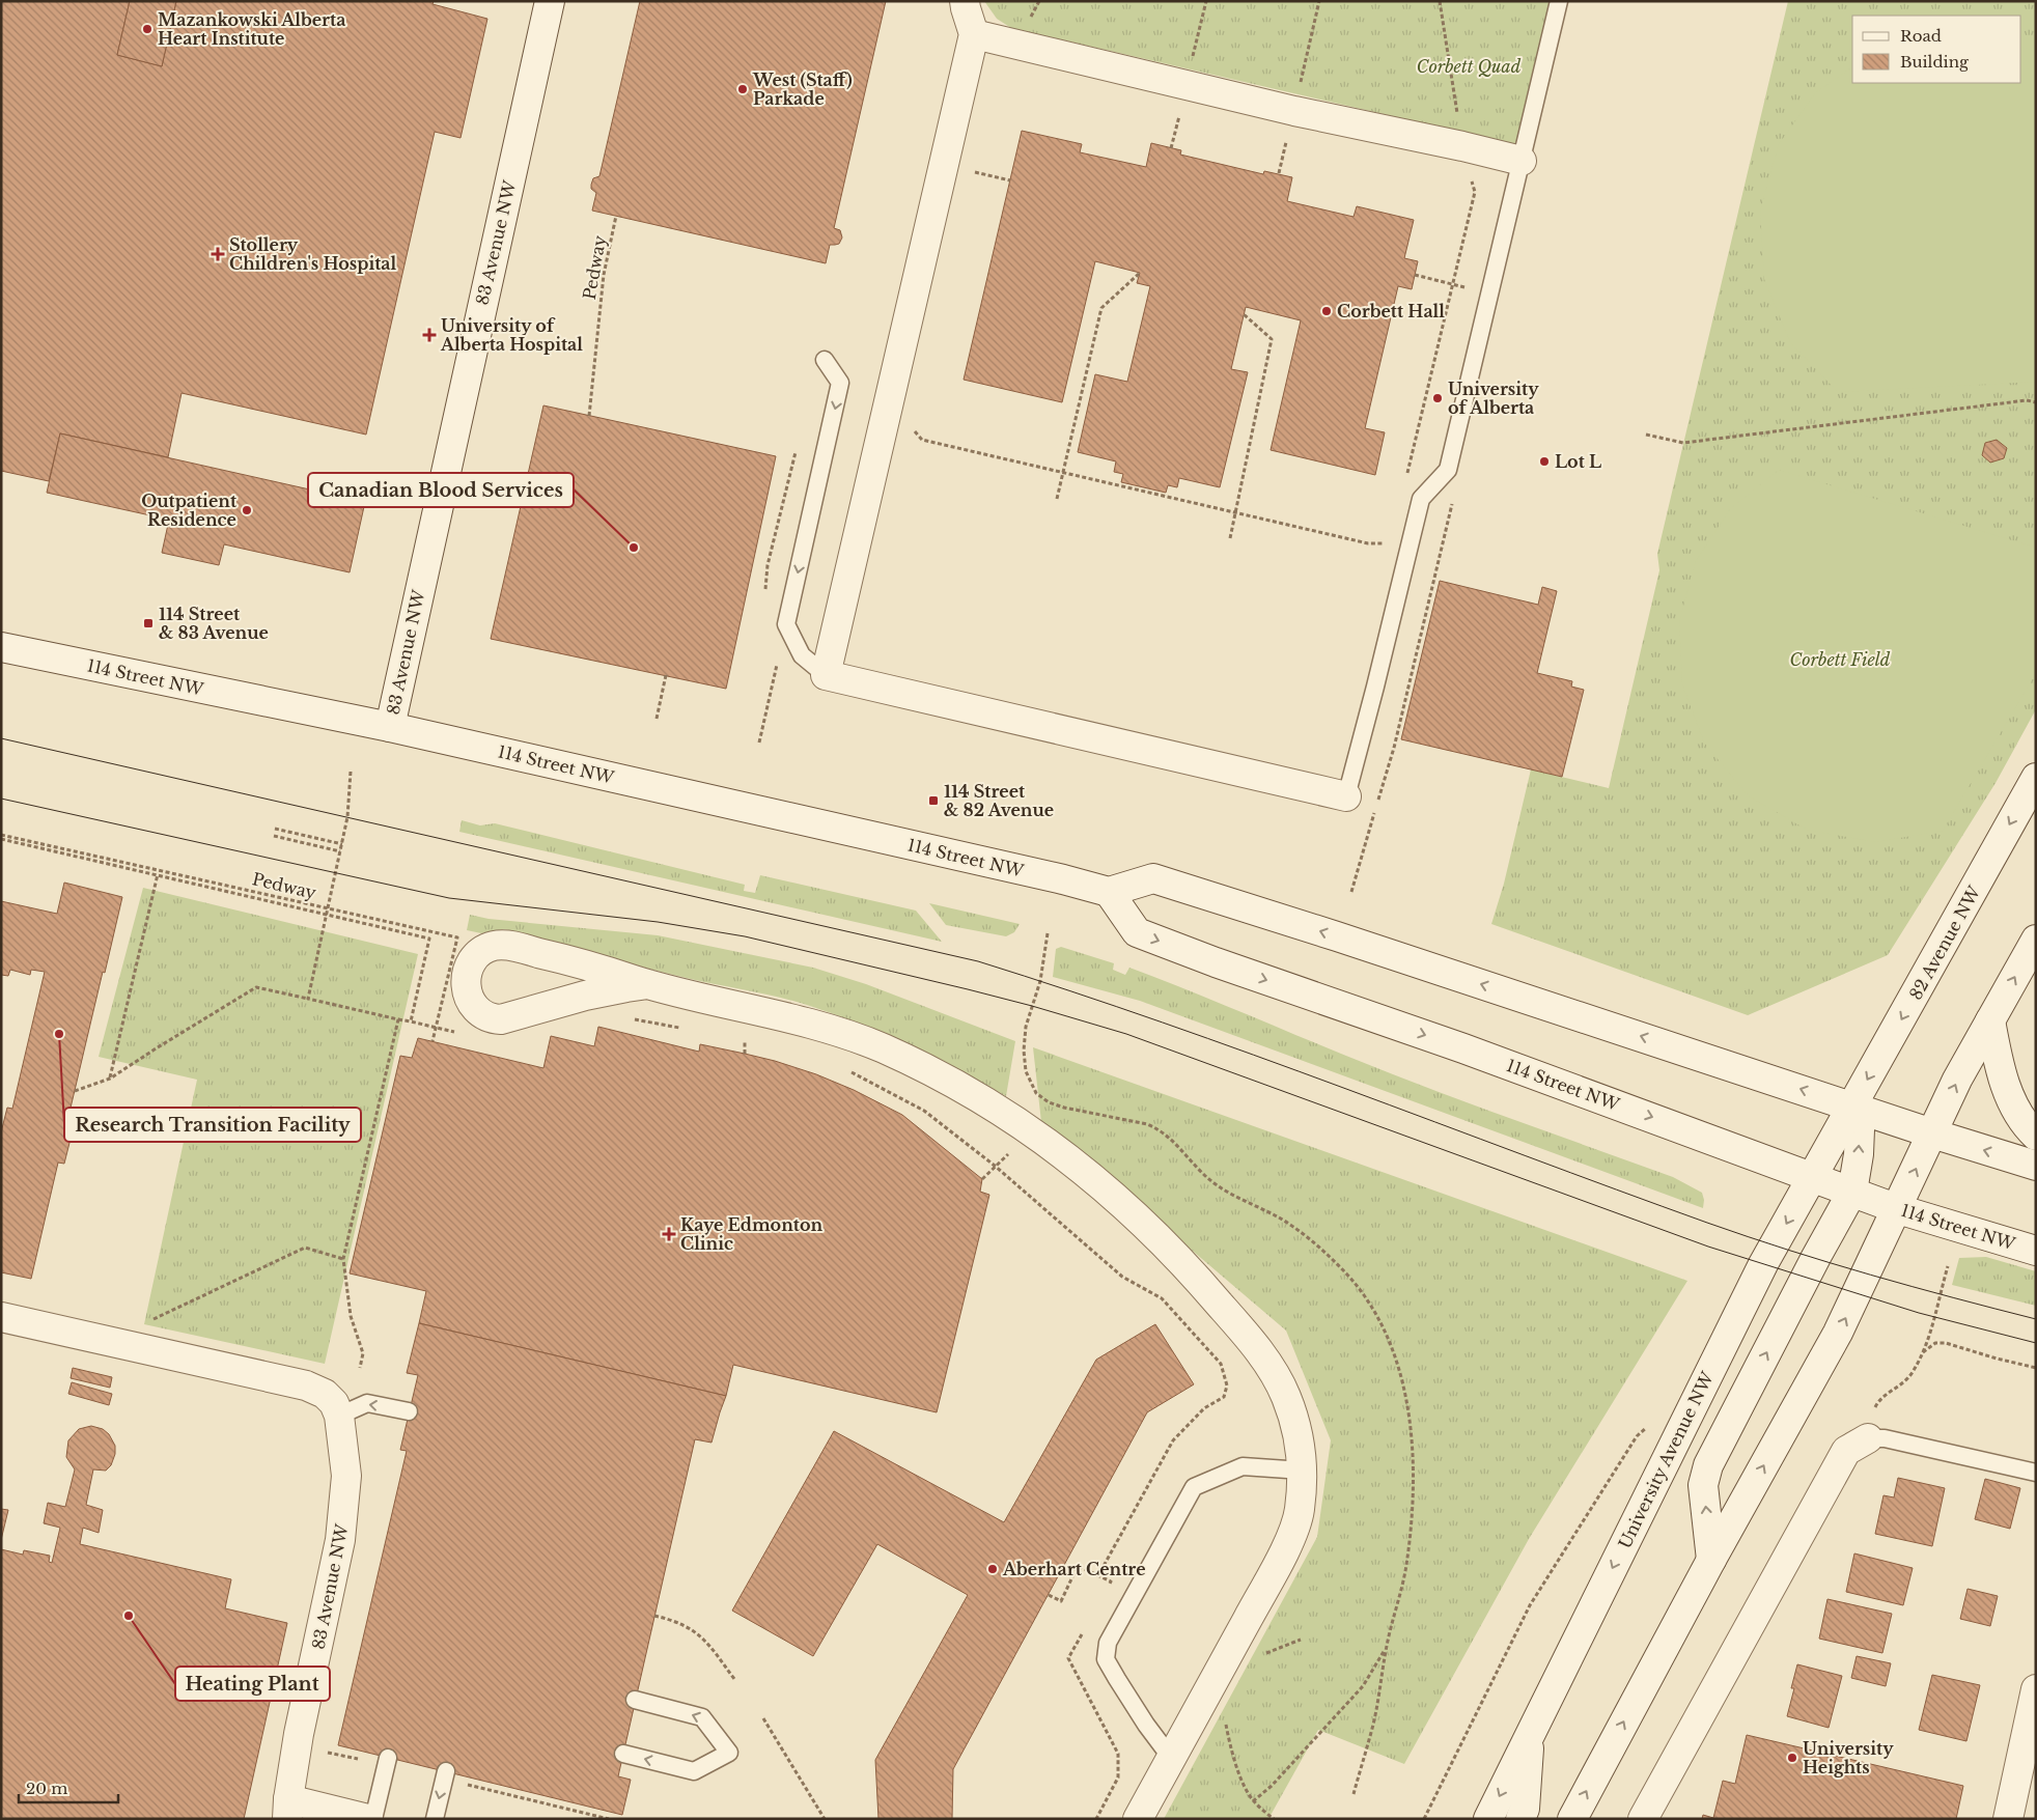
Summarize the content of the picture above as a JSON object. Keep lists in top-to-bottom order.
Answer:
{
  "streets": {
    "main road": [
      "83 Avenue NW",
      "114 Street NW",
      "82 Avenue NW",
      "University Avenue NW"
    ],
    "path": ["Pedway"]
  },
  "crossings": [
    ["83 Avenue NW", "114 Street NW"],
    ["114 Street NW", "University Avenue NW"],
    ["82 Avenue NW", "University Avenue NW"]
  ],
  "parks": ["Corbett Quad", "Corbett Field"],
  "places": {
    "other": [
      "Mazankowski Alberta Heart Institute",
      "West (Staff) Parkade",
      "Corbett Hall",
      "University of Alberta",
      "Lot L",
      "Outpatient Residence",
      "Canadian Blood Services",
      "Research Transition Facility",
      "Aberhart Centre",
      "Heating Plant",
      "University Heights"
    ],
    "health": ["Stollery Children's Hospital", "University of Alberta Hospital", "Kaye Edmonton Clinic"],
    "transit": ["114 Street & 83 Avenue", "114 Street & 82 Avenue"]
  },
  "legend": ["Road", "Building"],
  "scale_bar": "20 m"
}
